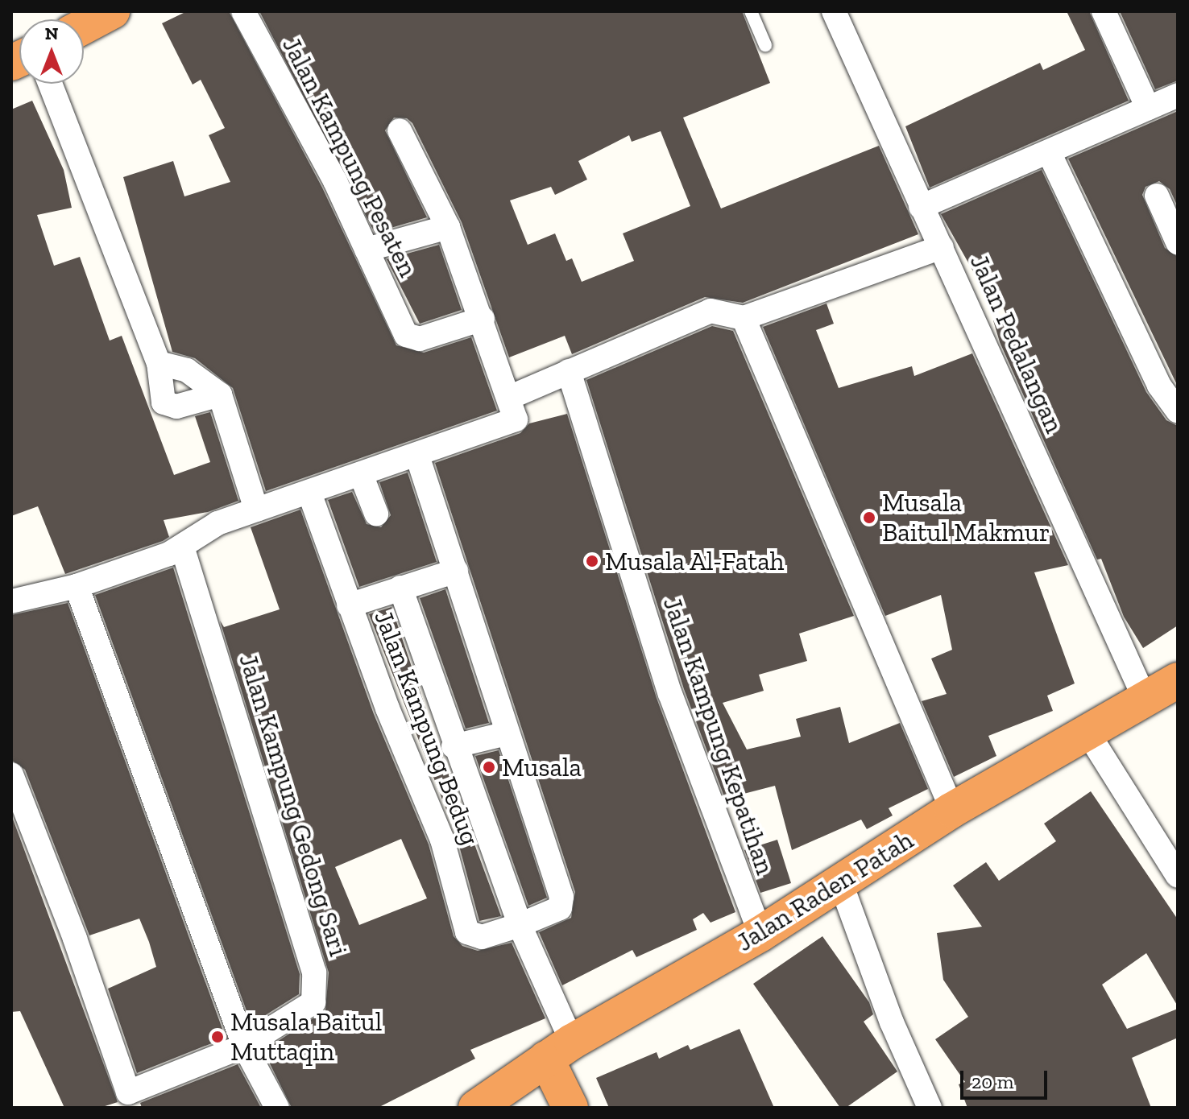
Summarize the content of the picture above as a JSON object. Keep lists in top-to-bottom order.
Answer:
{
  "streets": {
    "highway": ["Jalan Raden Patah"],
    "street": [
      "Jalan Kampung Pesaten",
      "Jalan Pedalangan",
      "Jalan Kampung Bedug",
      "Jalan Kampung Kepatihan",
      "Jalan Kampung Gedong Sari"
    ]
  },
  "crossings": [
    ["Jalan Pedalangan", "Jalan Raden Patah"],
    ["Jalan Kampung Bedug", "Jalan Raden Patah"],
    ["Jalan Kampung Kepatihan", "Jalan Raden Patah"]
  ],
  "places": [
    "Musala Baitul Makmur",
    "Musala Al-Fatah",
    "Musala",
    "Musala Baitul Muttaqin"
  ],
  "scale_bar": "20 m",
  "north": "top"
}
